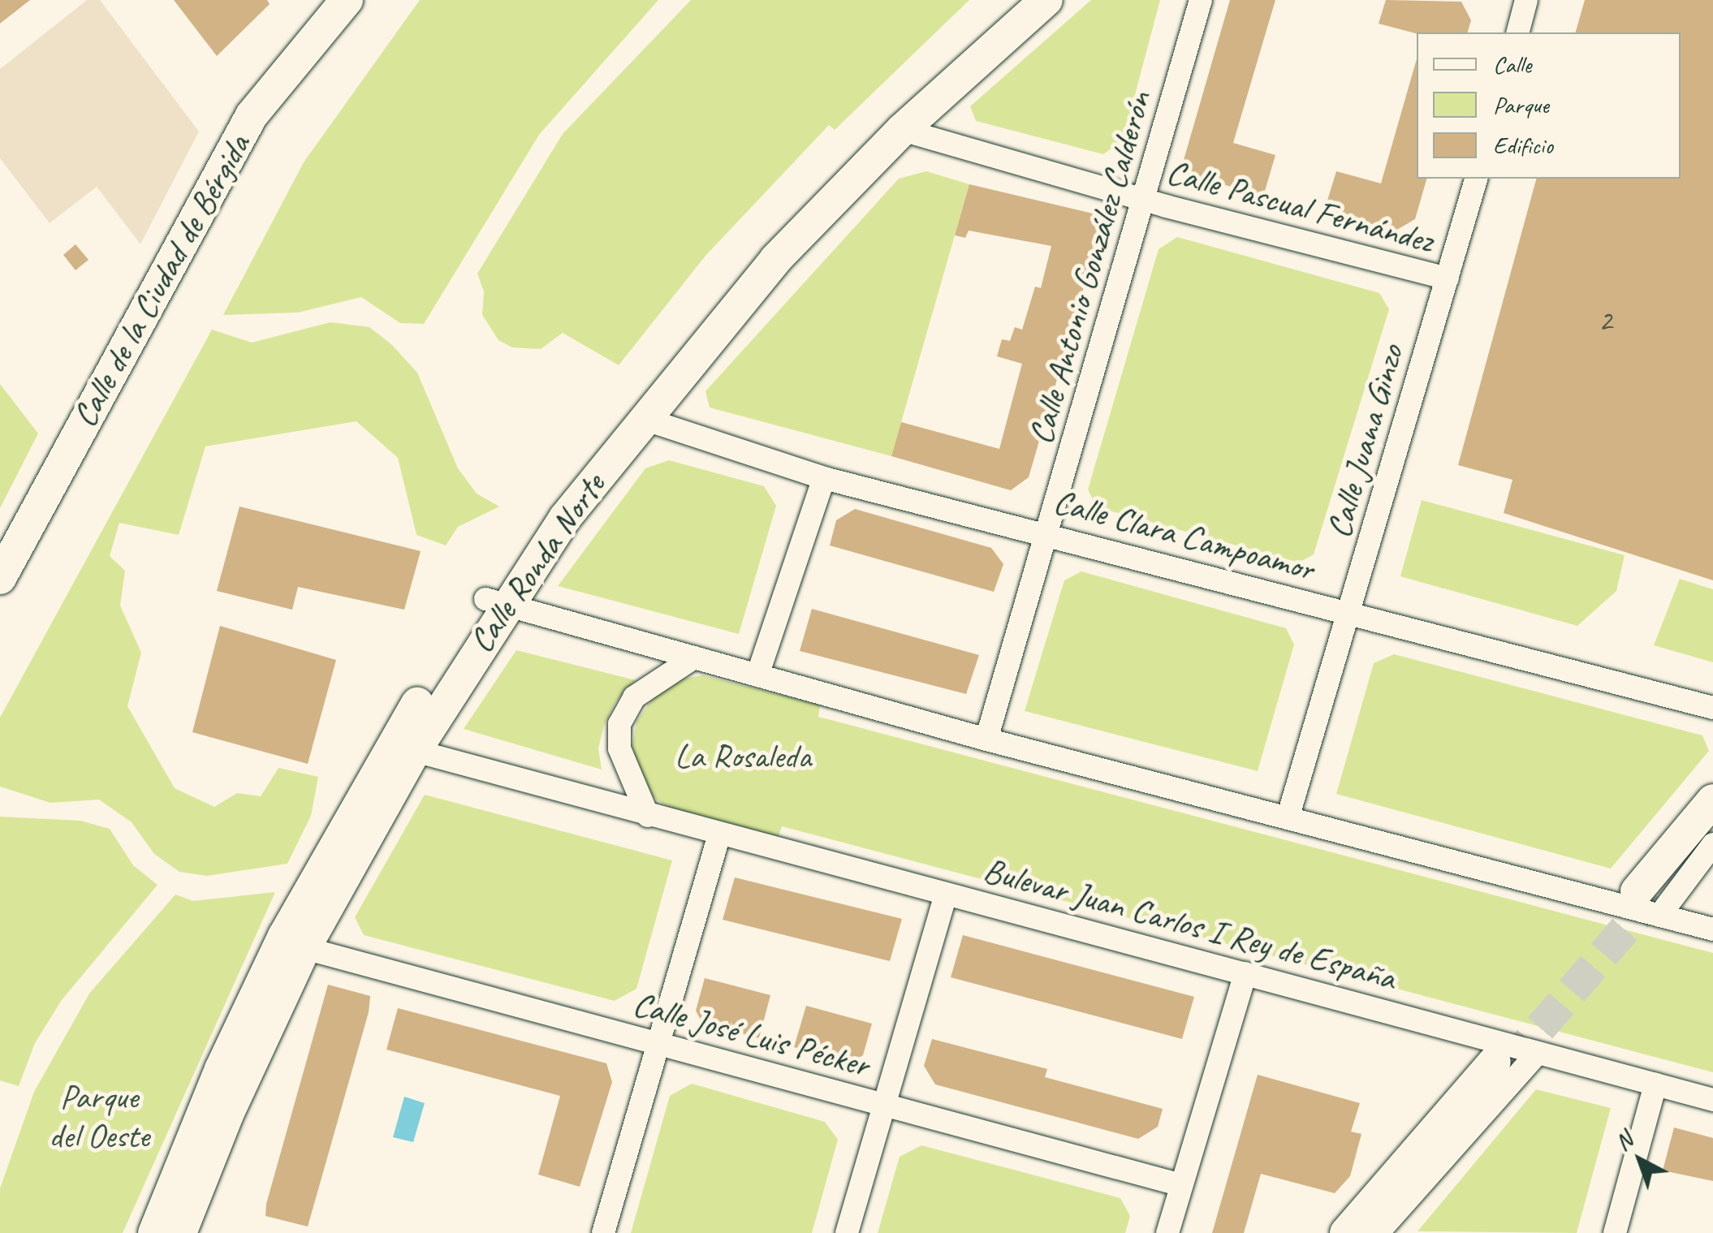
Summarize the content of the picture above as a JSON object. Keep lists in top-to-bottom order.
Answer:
{
  "streets": {
    "street": [
      "Calle Pascual Fernández",
      "Calle Antonio González Calderón",
      "Calle de la Ciudad de Bérgida",
      "Calle Juana Ginzo",
      "Calle Clara Campoamor",
      "Calle Ronda Norte",
      "Bulevar Juan Carlos I Rey de España",
      "Calle José Luis Pécker"
    ]
  },
  "crossings": [
    ["Calle Pascual Fernández", "Calle Antonio González Calderón"],
    ["Calle Pascual Fernández", "Calle Juana Ginzo"],
    ["Calle Pascual Fernández", "Calle Ronda Norte"],
    ["Calle Antonio González Calderón", "Calle Clara Campoamor"],
    ["Calle Juana Ginzo", "Calle Clara Campoamor"],
    ["Calle Clara Campoamor", "Calle Ronda Norte"],
    ["Calle Ronda Norte", "Bulevar Juan Carlos I Rey de España"],
    ["Calle Ronda Norte", "Calle José Luis Pécker"]
  ],
  "parks": ["La Rosaleda", "Parque del Oeste"],
  "house_numbers": ["2"],
  "legend": ["Calle", "Parque", "Edificio"],
  "north": "top left"
}
